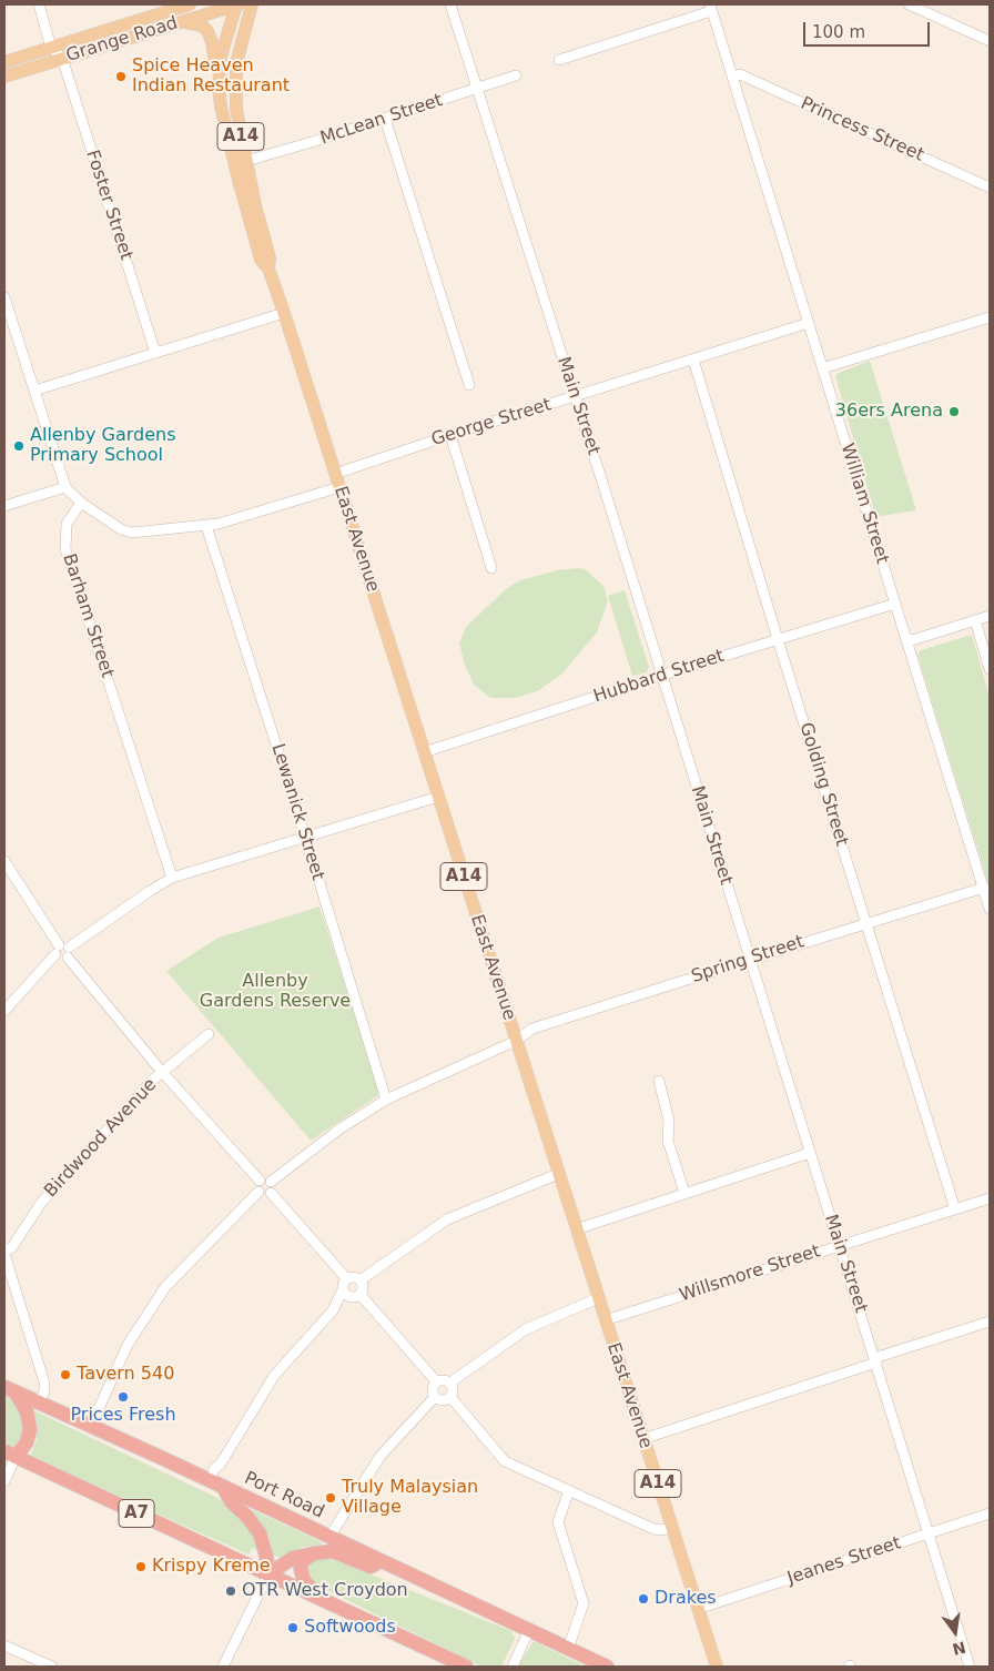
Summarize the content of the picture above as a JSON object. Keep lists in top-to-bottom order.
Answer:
{
  "streets": {
    "highway": ["Port Road", "A7"],
    "main road": ["Grange Road", "A14", "East Avenue"],
    "street": [
      "McLean Street",
      "Princess Street",
      "Foster Street",
      "Main Street",
      "George Street",
      "William Street",
      "Barham Street",
      "Hubbard Street",
      "Golding Street",
      "Lewanick Street",
      "Spring Street",
      "Birdwood Avenue",
      "Willsmore Street",
      "Jeanes Street"
    ]
  },
  "crossings": [
    ["Grange Road", "Foster Street"],
    ["Grange Road", "East Avenue"],
    ["McLean Street", "Main Street"],
    ["McLean Street", "East Avenue"],
    ["Princess Street", "William Street"],
    ["Main Street", "George Street"],
    ["Main Street", "Hubbard Street"],
    ["Main Street", "Spring Street"],
    ["Main Street", "Willsmore Street"],
    ["Main Street", "Jeanes Street"],
    ["George Street", "William Street"],
    ["George Street", "East Avenue"],
    ["George Street", "Golding Street"],
    ["William Street", "Hubbard Street"],
    ["William Street", "Spring Street"],
    ["East Avenue", "Hubbard Street"],
    ["East Avenue", "Spring Street"],
    ["East Avenue", "Willsmore Street"],
    ["East Avenue", "Jeanes Street"],
    ["Hubbard Street", "Golding Street"],
    ["Golding Street", "Spring Street"],
    ["Golding Street", "Willsmore Street"],
    ["Lewanick Street", "Spring Street"]
  ],
  "parks": ["Allenby Gardens Reserve"],
  "places": [
    "Spice Heaven Indian Restaurant",
    "36ers Arena",
    "Allenby Gardens Primary School",
    "Tavern 540",
    "Prices Fresh",
    "Truly Malaysian Village",
    "Krispy Kreme",
    "OTR West Croydon",
    "Drakes",
    "Softwoods"
  ],
  "scale_bar": "100 m",
  "north": "bottom"
}
